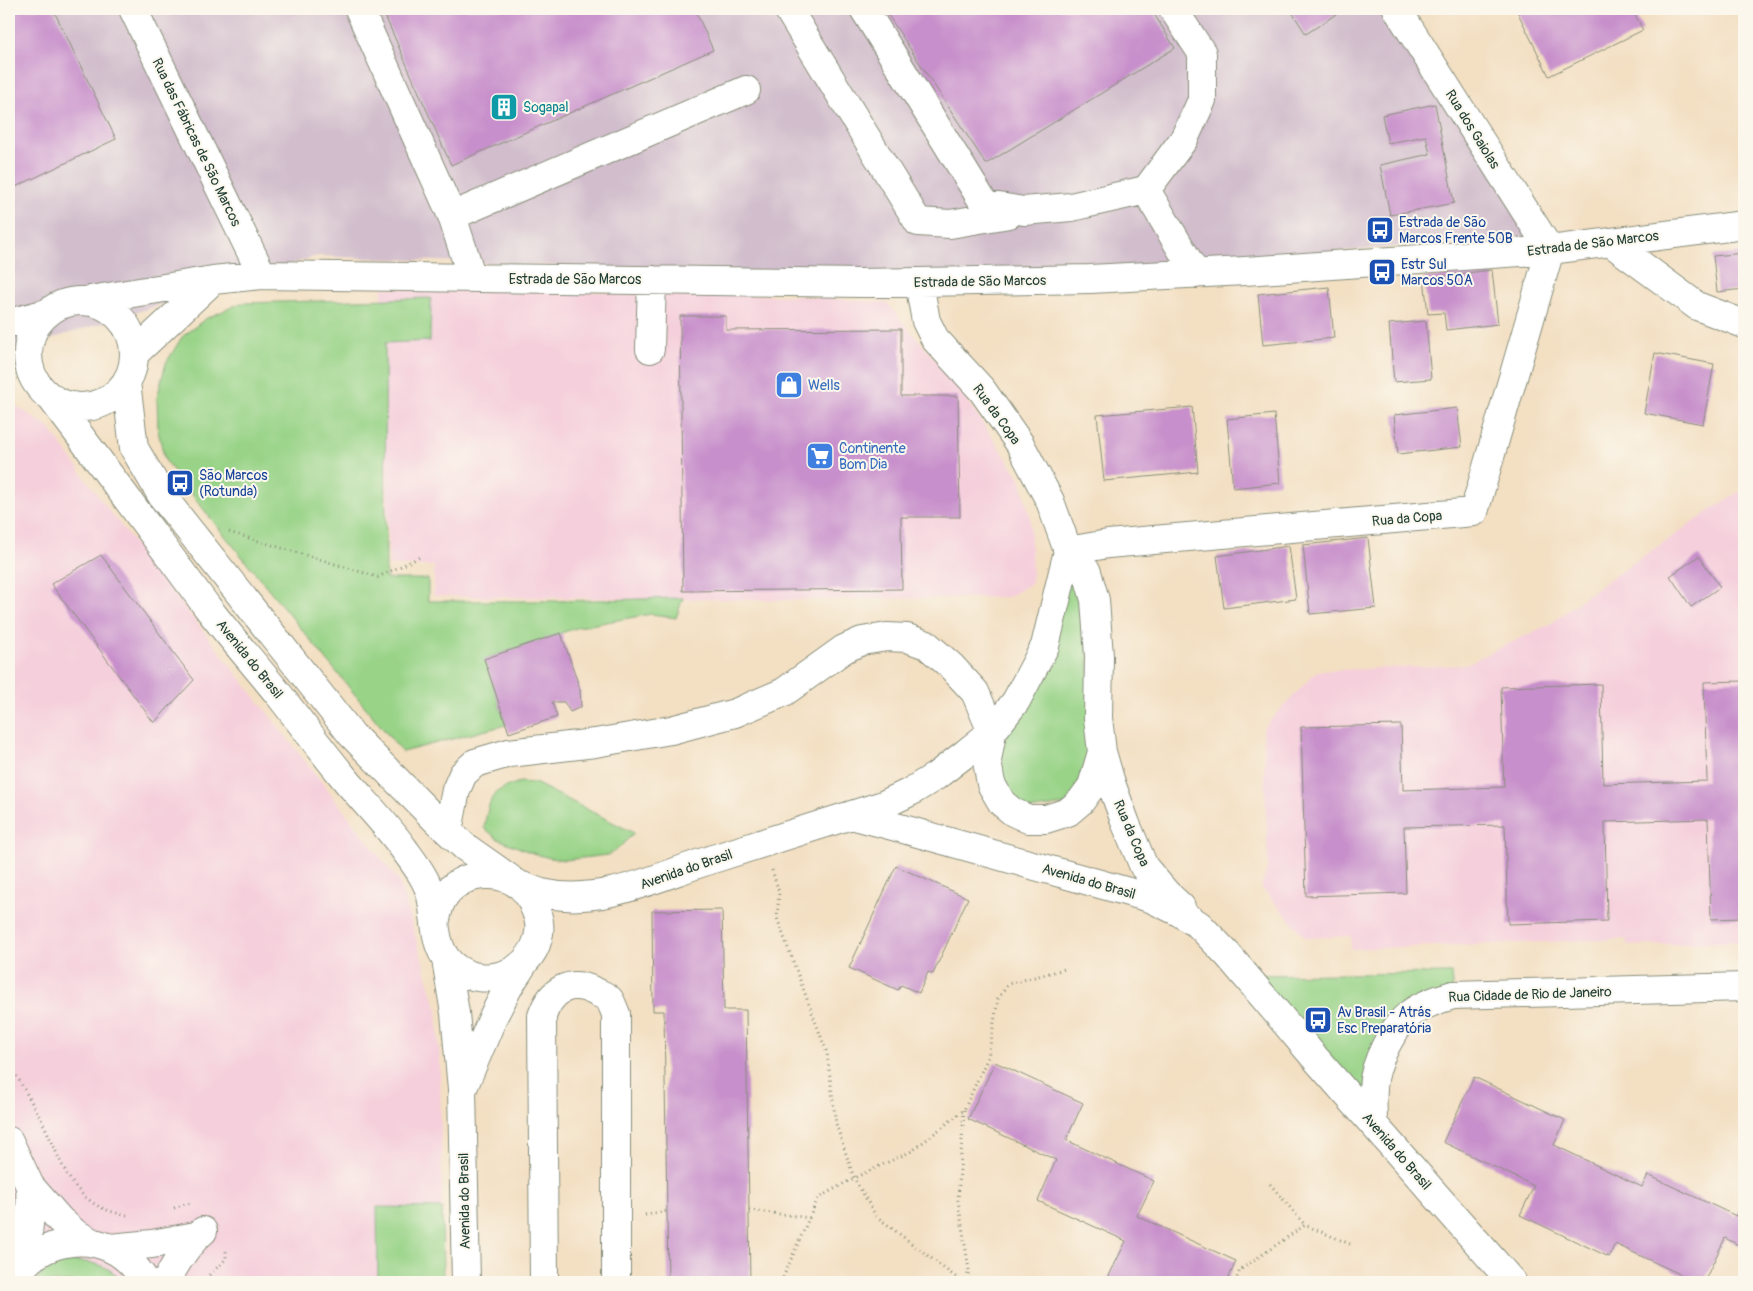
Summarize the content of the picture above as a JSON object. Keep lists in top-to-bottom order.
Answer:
{
  "streets": {
    "street": [
      "Rua dos Gaiolas",
      "Rua das Fábricas de São Marcos",
      "Estrada de São Marcos",
      "Rua da Copa",
      "Avenida do Brasil",
      "Rua Cidade de Rio de Janeiro"
    ]
  },
  "crossings": [
    ["Rua dos Gaiolas", "Estrada de São Marcos"],
    ["Rua dos Gaiolas", "Rua da Copa"],
    ["Rua das Fábricas de São Marcos", "Estrada de São Marcos"],
    ["Estrada de São Marcos", "Rua da Copa"],
    ["Estrada de São Marcos", "Avenida do Brasil"],
    ["Rua da Copa", "Avenida do Brasil"],
    ["Avenida do Brasil", "Rua Cidade de Rio de Janeiro"]
  ],
  "places": {
    "building": ["Sogapal"],
    "bus stop": [
      "Estrada de São Marcos Frente 50B",
      "Estr Sul Marcos 50A",
      "São Marcos (Rotunda)",
      "Av Brasil - Atrás Esc Preparatória"
    ],
    "shop": ["Wells"],
    "supermarket": ["Continente Bom Dia"]
  }
}
